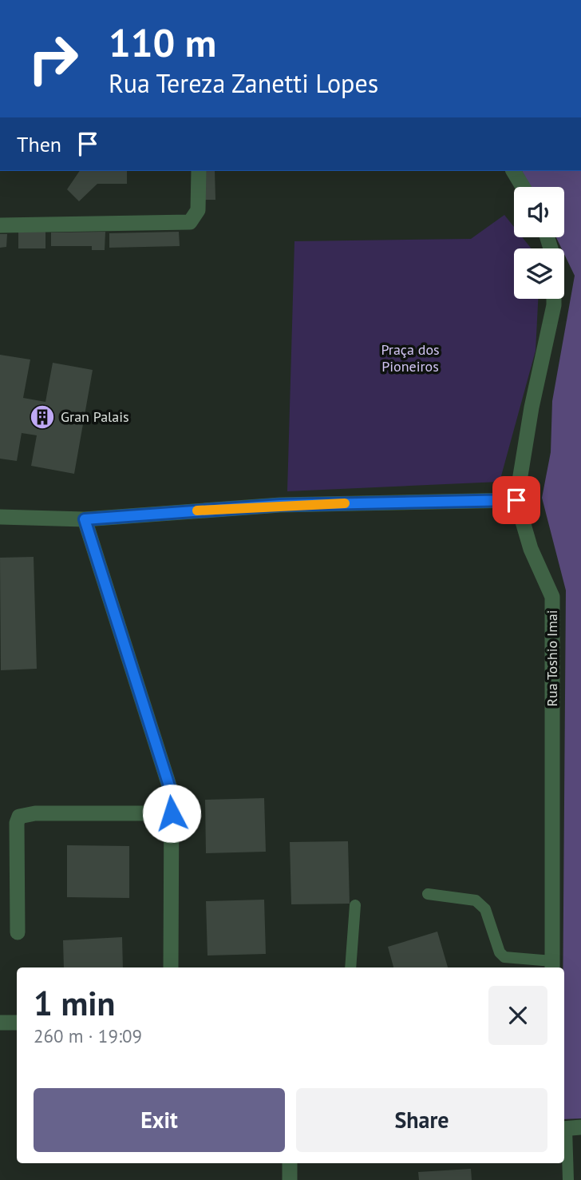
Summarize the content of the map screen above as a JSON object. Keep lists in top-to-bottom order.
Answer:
{
  "streets": {
    "street": ["Rua Toshio Imai"]
  },
  "parks": ["Praça dos Pioneiros"],
  "places": {
    "building": ["Gran Palais"]
  },
  "page": {
    "turn": ["110 m", "Rua Tereza Zanetti Lopes"],
    "then": "Then",
    "heading": ["1 min", "260 m · 19:09"],
    "buttons": ["Exit", "Share"]
  }
}
